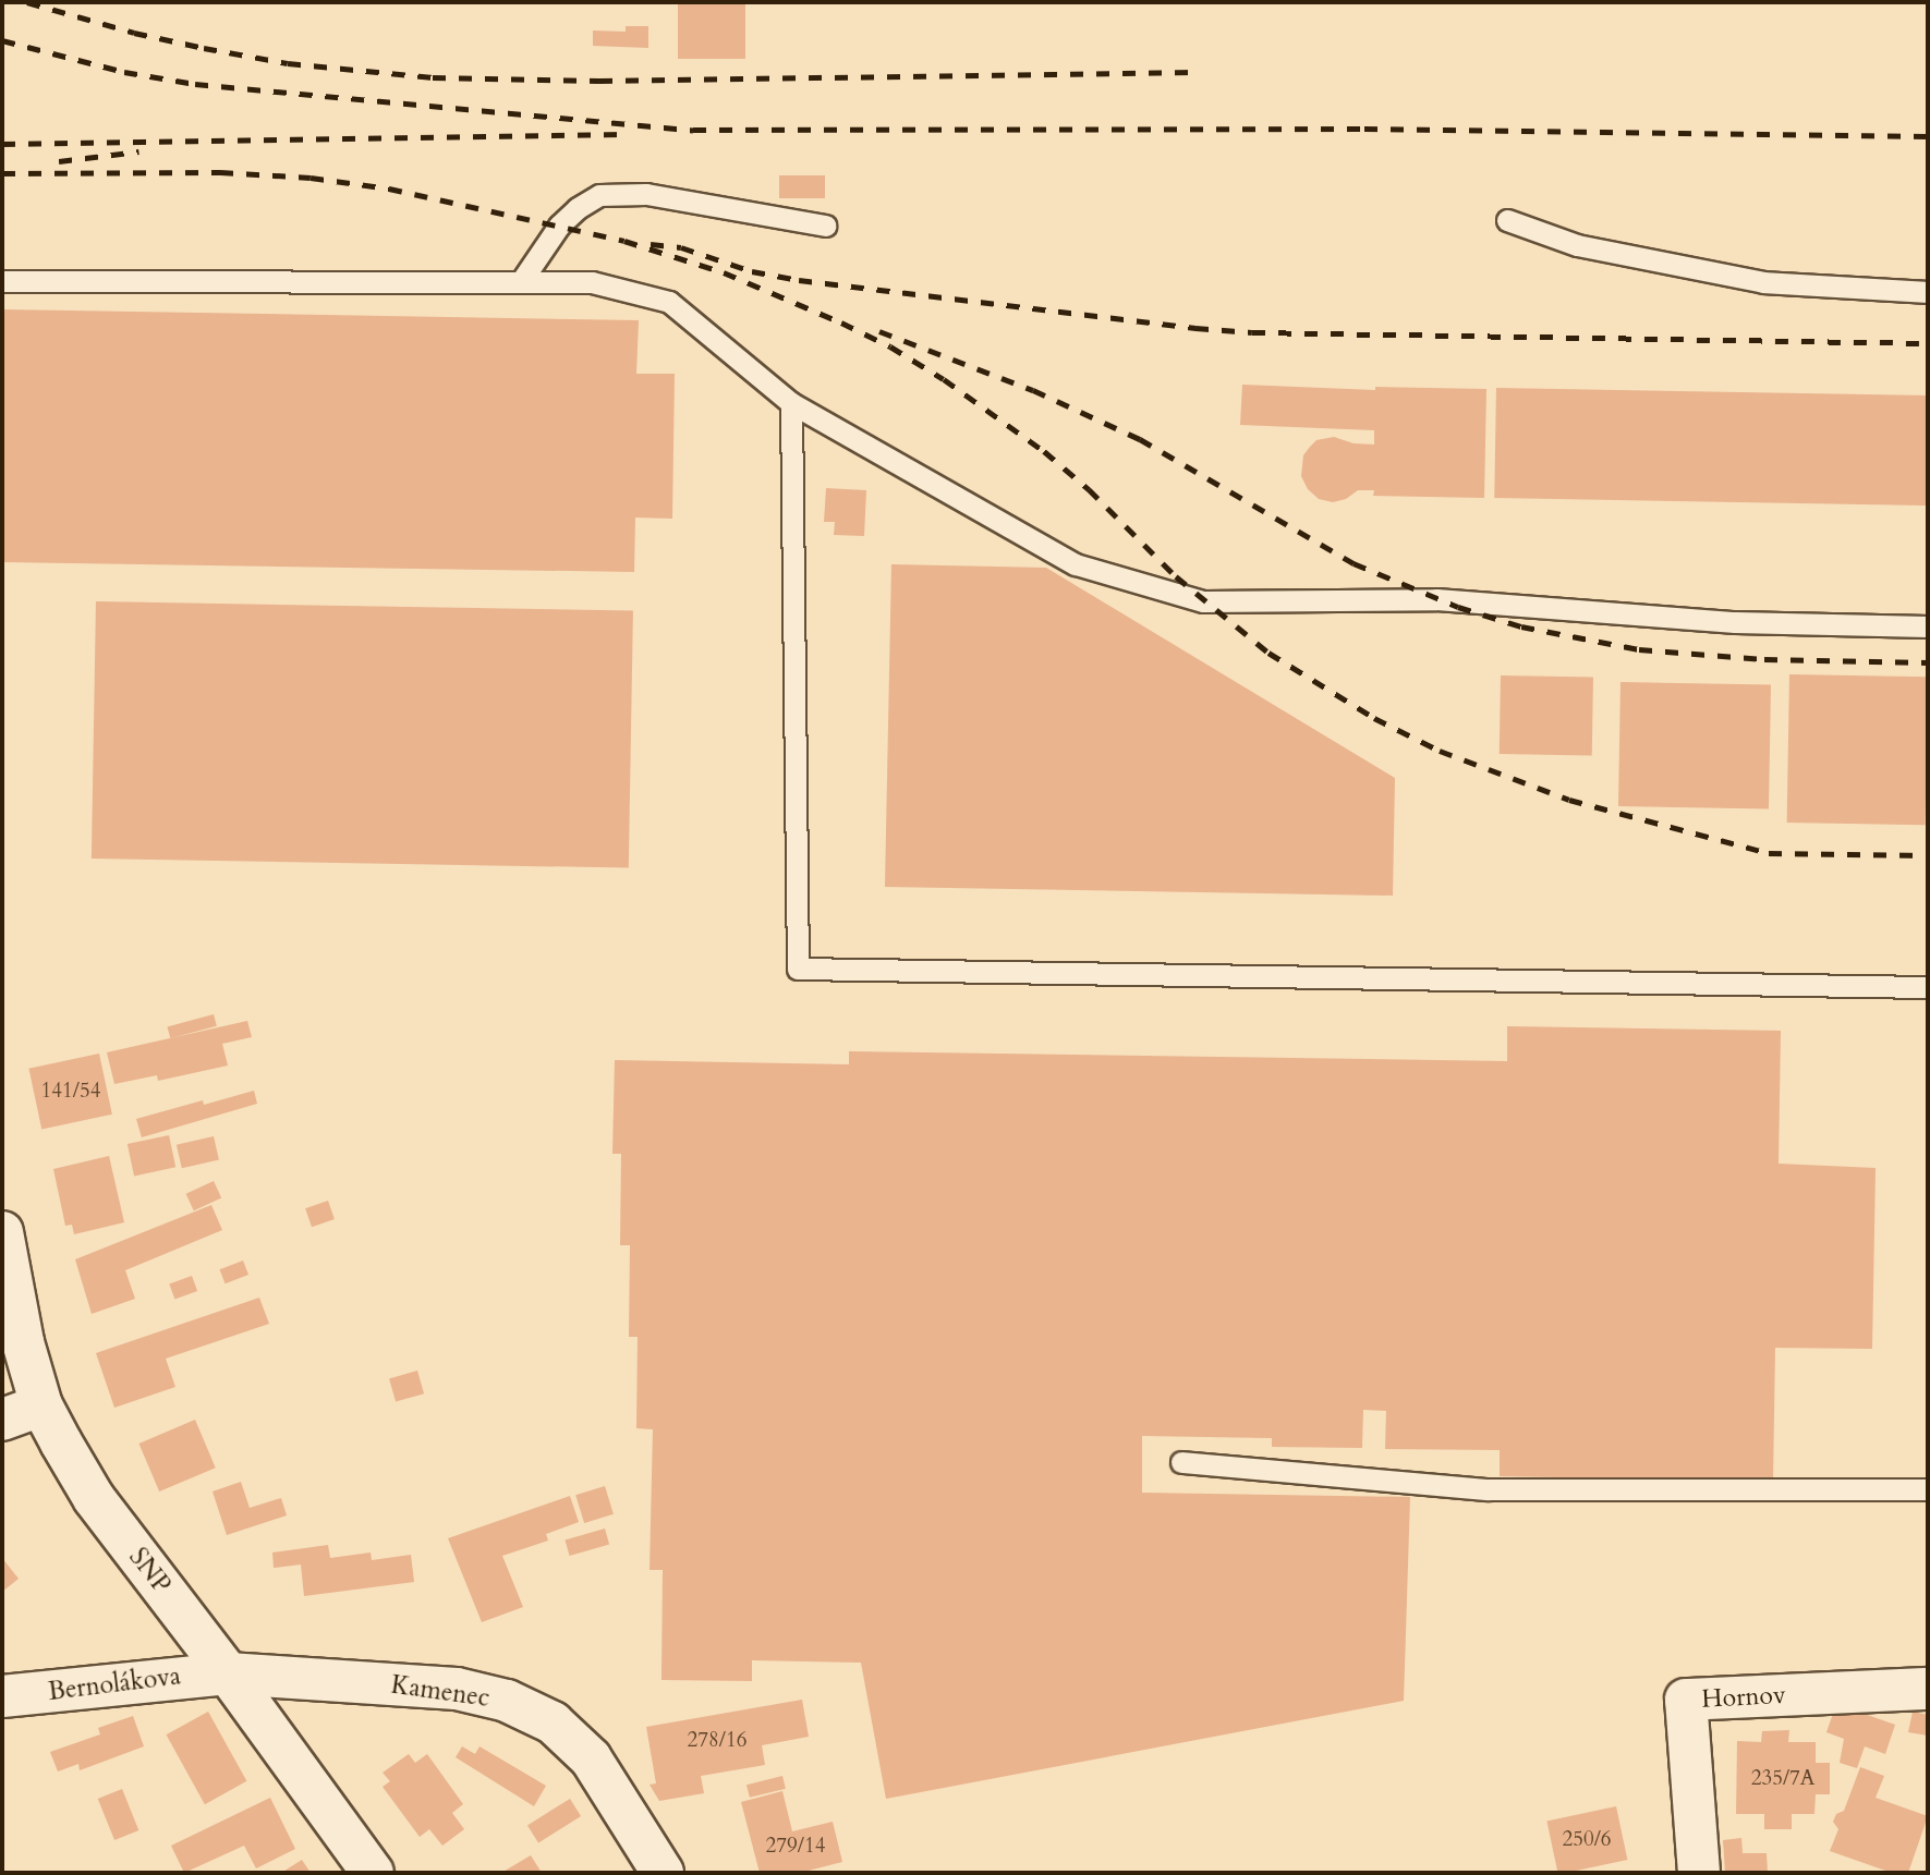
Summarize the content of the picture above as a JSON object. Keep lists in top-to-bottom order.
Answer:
{
  "streets": {
    "street": [
      "SNP",
      "Bernolákova",
      "Kamenec",
      "Hornov"
    ]
  },
  "crossings": [
    ["SNP", "Bernolákova"],
    ["SNP", "Kamenec"],
    ["Bernolákova", "Kamenec"]
  ],
  "house_numbers": [
    "141/54",
    "278/16",
    "235/7A",
    "250/6",
    "279/14"
  ]
}
